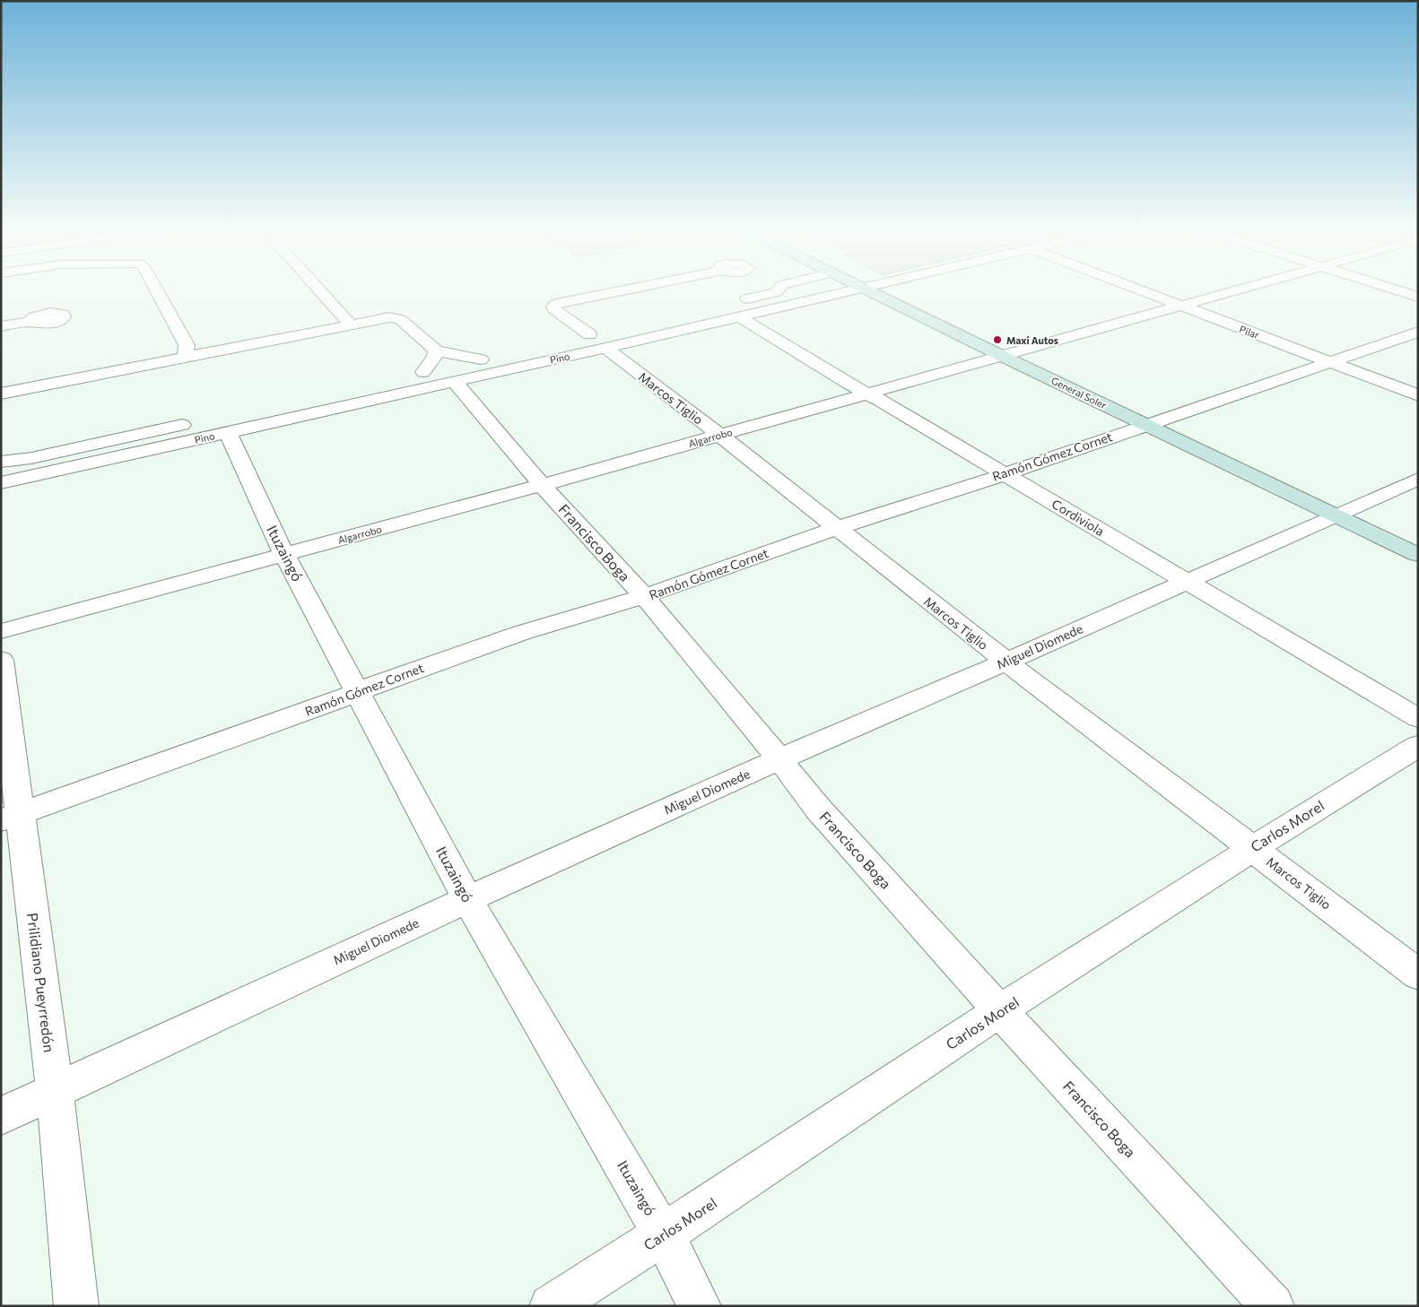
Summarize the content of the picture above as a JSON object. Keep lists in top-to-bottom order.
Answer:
{
  "streets": {
    "street": [
      "Pilar",
      "Pino",
      "General Soler",
      "Marcos Tiglio",
      "Algarrobo",
      "Ramón Gómez Cornet",
      "Cordiviola",
      "Francisco Boga",
      "Ituzaingó",
      "Miguel Diomede",
      "Carlos Morel",
      "Prilidiano Pueyrredón"
    ]
  },
  "crossings": [
    ["Pilar", "Algarrobo"],
    ["Pilar", "Ramón Gómez Cornet"],
    ["Pino", "Marcos Tiglio"],
    ["Pino", "Cordiviola"],
    ["Pino", "Francisco Boga"],
    ["Pino", "Ituzaingó"],
    ["General Soler", "Algarrobo"],
    ["General Soler", "Ramón Gómez Cornet"],
    ["General Soler", "Miguel Diomede"],
    ["Marcos Tiglio", "Algarrobo"],
    ["Marcos Tiglio", "Ramón Gómez Cornet"],
    ["Marcos Tiglio", "Miguel Diomede"],
    ["Marcos Tiglio", "Carlos Morel"],
    ["Algarrobo", "Cordiviola"],
    ["Algarrobo", "Francisco Boga"],
    ["Algarrobo", "Ituzaingó"],
    ["Ramón Gómez Cornet", "Cordiviola"],
    ["Ramón Gómez Cornet", "Francisco Boga"],
    ["Ramón Gómez Cornet", "Ituzaingó"],
    ["Ramón Gómez Cornet", "Prilidiano Pueyrredón"],
    ["Cordiviola", "Miguel Diomede"],
    ["Francisco Boga", "Miguel Diomede"],
    ["Francisco Boga", "Carlos Morel"],
    ["Ituzaingó", "Miguel Diomede"],
    ["Ituzaingó", "Carlos Morel"],
    ["Miguel Diomede", "Prilidiano Pueyrredón"]
  ],
  "places": ["Maxi Autos"]
}
